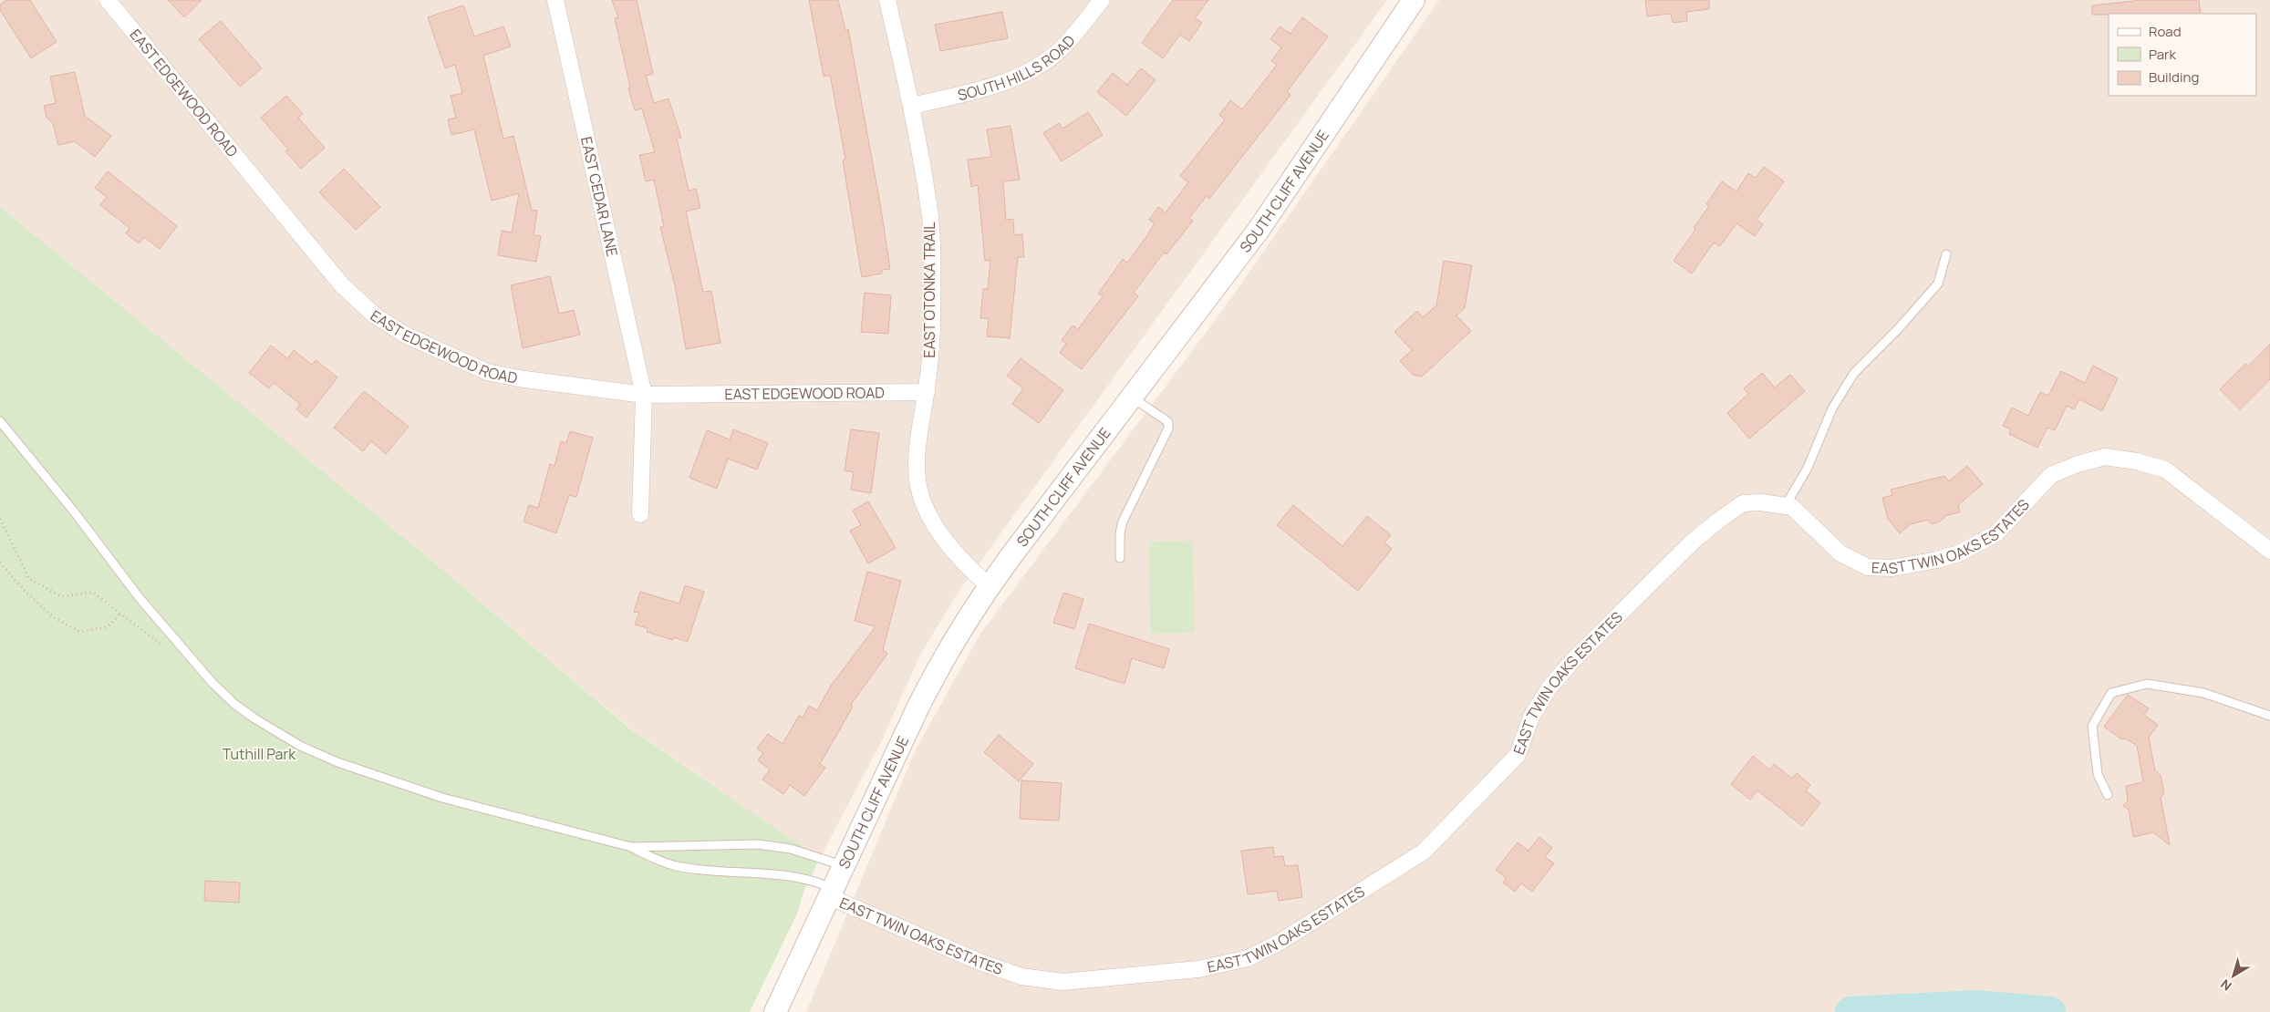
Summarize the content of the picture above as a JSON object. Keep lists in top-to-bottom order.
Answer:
{
  "streets": {
    "main road": ["SOUTH CLIFF AVENUE"],
    "street": [
      "SOUTH HILLS ROAD",
      "EAST EDGEWOOD ROAD",
      "EAST CEDAR LANE",
      "EAST OTONKA TRAIL",
      "EAST TWIN OAKS ESTATES"
    ]
  },
  "crossings": [
    ["SOUTH HILLS ROAD", "EAST OTONKA TRAIL"],
    ["EAST EDGEWOOD ROAD", "EAST CEDAR LANE"],
    ["EAST EDGEWOOD ROAD", "EAST OTONKA TRAIL"],
    ["SOUTH CLIFF AVENUE", "EAST OTONKA TRAIL"],
    ["SOUTH CLIFF AVENUE", "EAST TWIN OAKS ESTATES"]
  ],
  "parks": ["Tuthill Park"],
  "legend": ["Road", "Park", "Building"],
  "north": "bottom left"
}
